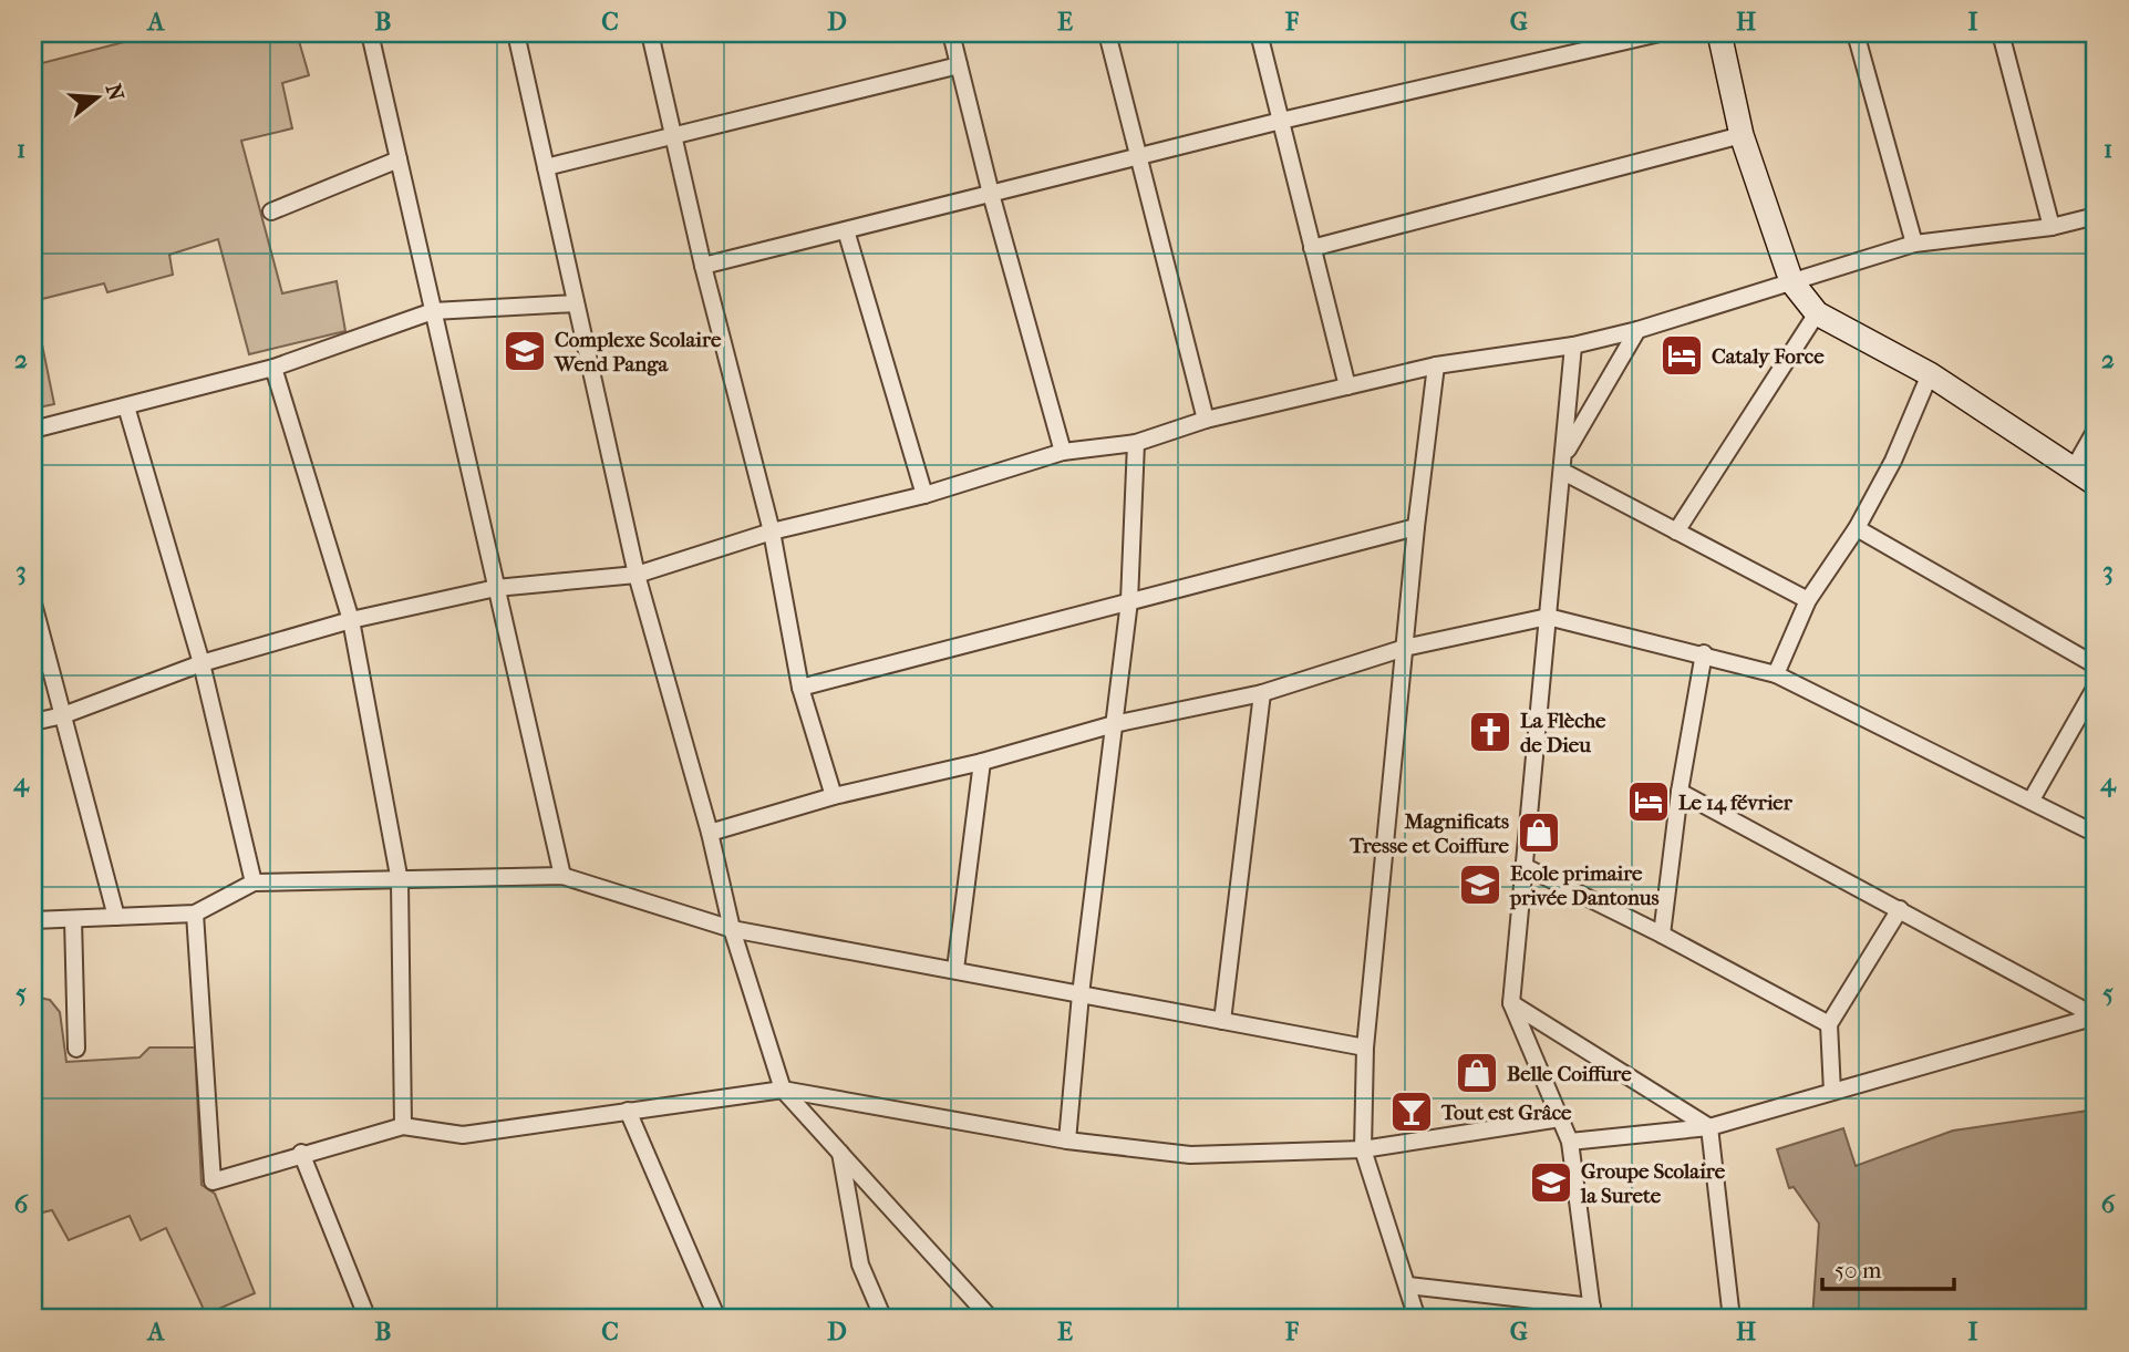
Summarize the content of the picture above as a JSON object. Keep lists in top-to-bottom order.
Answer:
{
  "places": {
    "school or university": ["Complexe Scolaire Wend Panga", "Ecole primaire privée Dantonus", "Groupe Scolaire la Surete"],
    "hotel": ["Cataly Force", "Le 14 février"],
    "church": ["La Flèche de Dieu"],
    "shop": ["Magnificats Tresse et Coiffure", "Belle Coiffure"],
    "bar": ["Tout est Grâce"]
  },
  "scale_bar": "50 m",
  "north": "right",
  "grid": {
    "columns": [
      "A",
      "B",
      "C",
      "D",
      "E",
      "F",
      "G",
      "H",
      "I"
    ],
    "rows": [
      "1",
      "2",
      "3",
      "4",
      "5",
      "6"
    ]
  }
}
